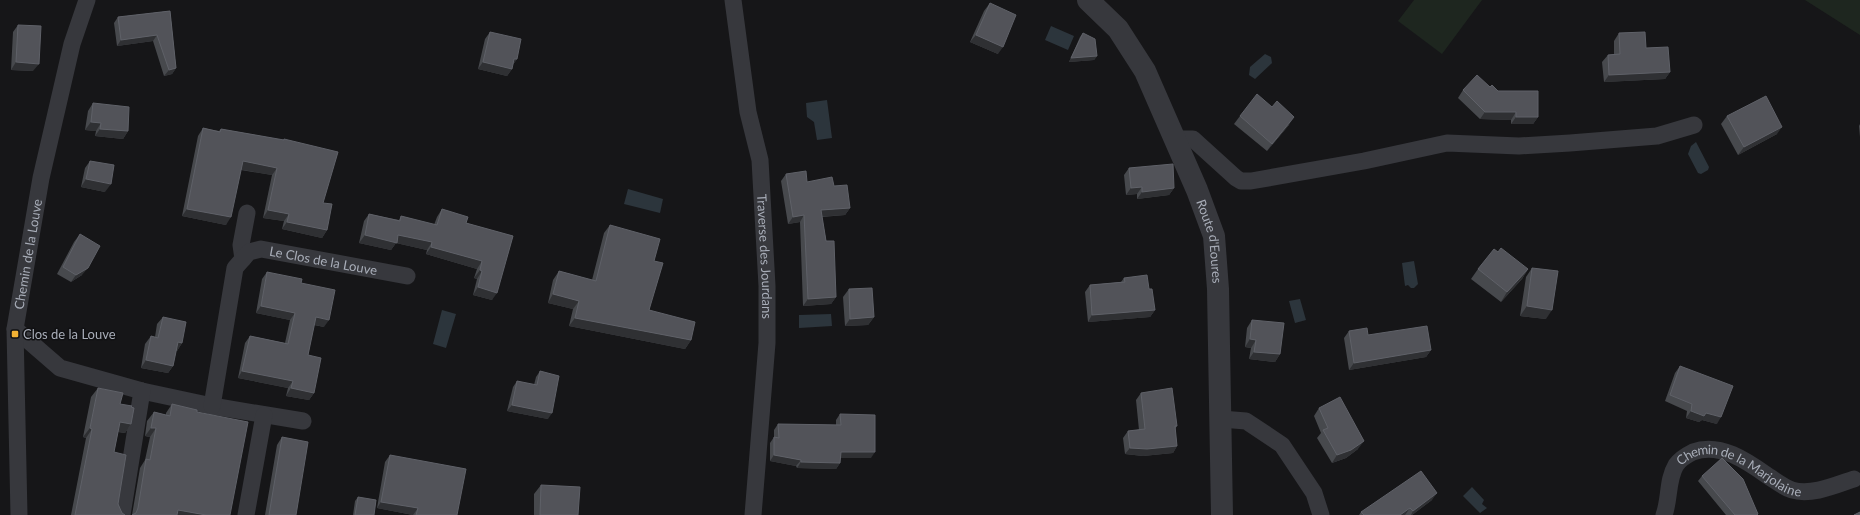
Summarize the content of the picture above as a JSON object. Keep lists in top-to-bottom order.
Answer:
{
  "streets": {
    "street": [
      "Route d'Eoures",
      "Chemin de la Louve",
      "Traverse des Jourdans",
      "Le Clos de la Louve",
      "Chemin de la Marjolaine"
    ]
  },
  "places": {
    "transit": ["Clos de la Louve"]
  }
}
